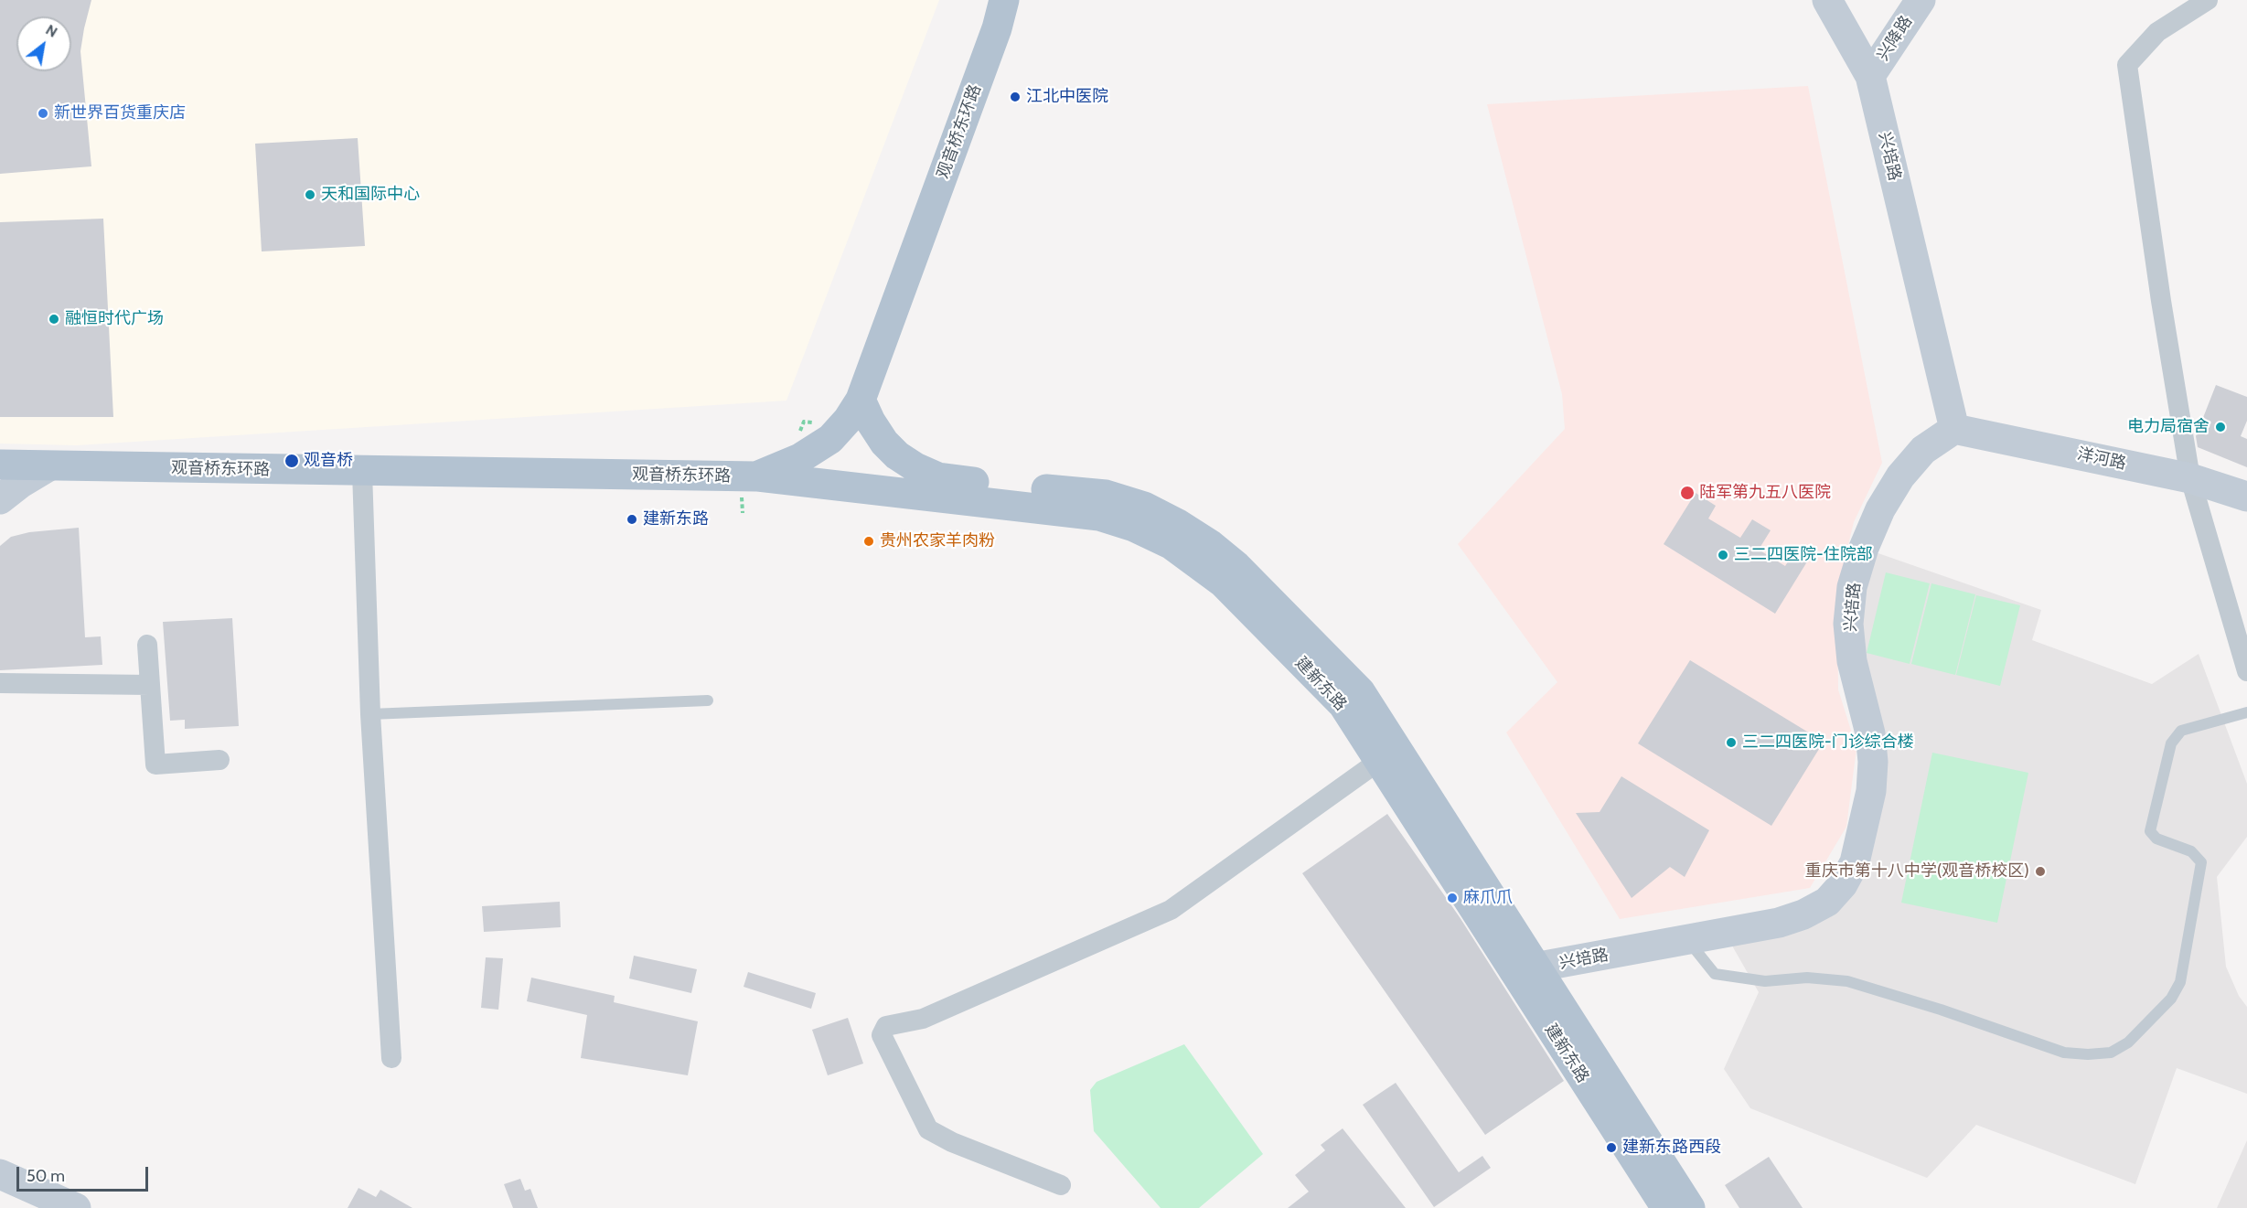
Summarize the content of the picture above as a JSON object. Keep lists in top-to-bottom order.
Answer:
{
  "streets": {
    "main road": ["观音桥东环路", "建新东路"],
    "street": ["兴降路", "兴培路", "洋河路"]
  },
  "crossings": [
    ["兴降路", "兴培路"],
    ["观音桥东环路", "建新东路"],
    ["兴培路", "洋河路"],
    ["兴培路", "建新东路"]
  ],
  "places": [
    "江北中医院",
    "新世界百货重庆店",
    "天和国际中心",
    "融恒时代广场",
    "电力局宿舍",
    "观音桥",
    "陆军第九五八医院",
    "建新东路",
    "贵州农家羊肉粉",
    "三二四医院-住院部",
    "三二四医院-门诊综合楼",
    "重庆市第十八中学(观音桥校区)",
    "麻爪爪",
    "建新东路西段"
  ],
  "scale_bar": "50 m",
  "north": "top right"
}
